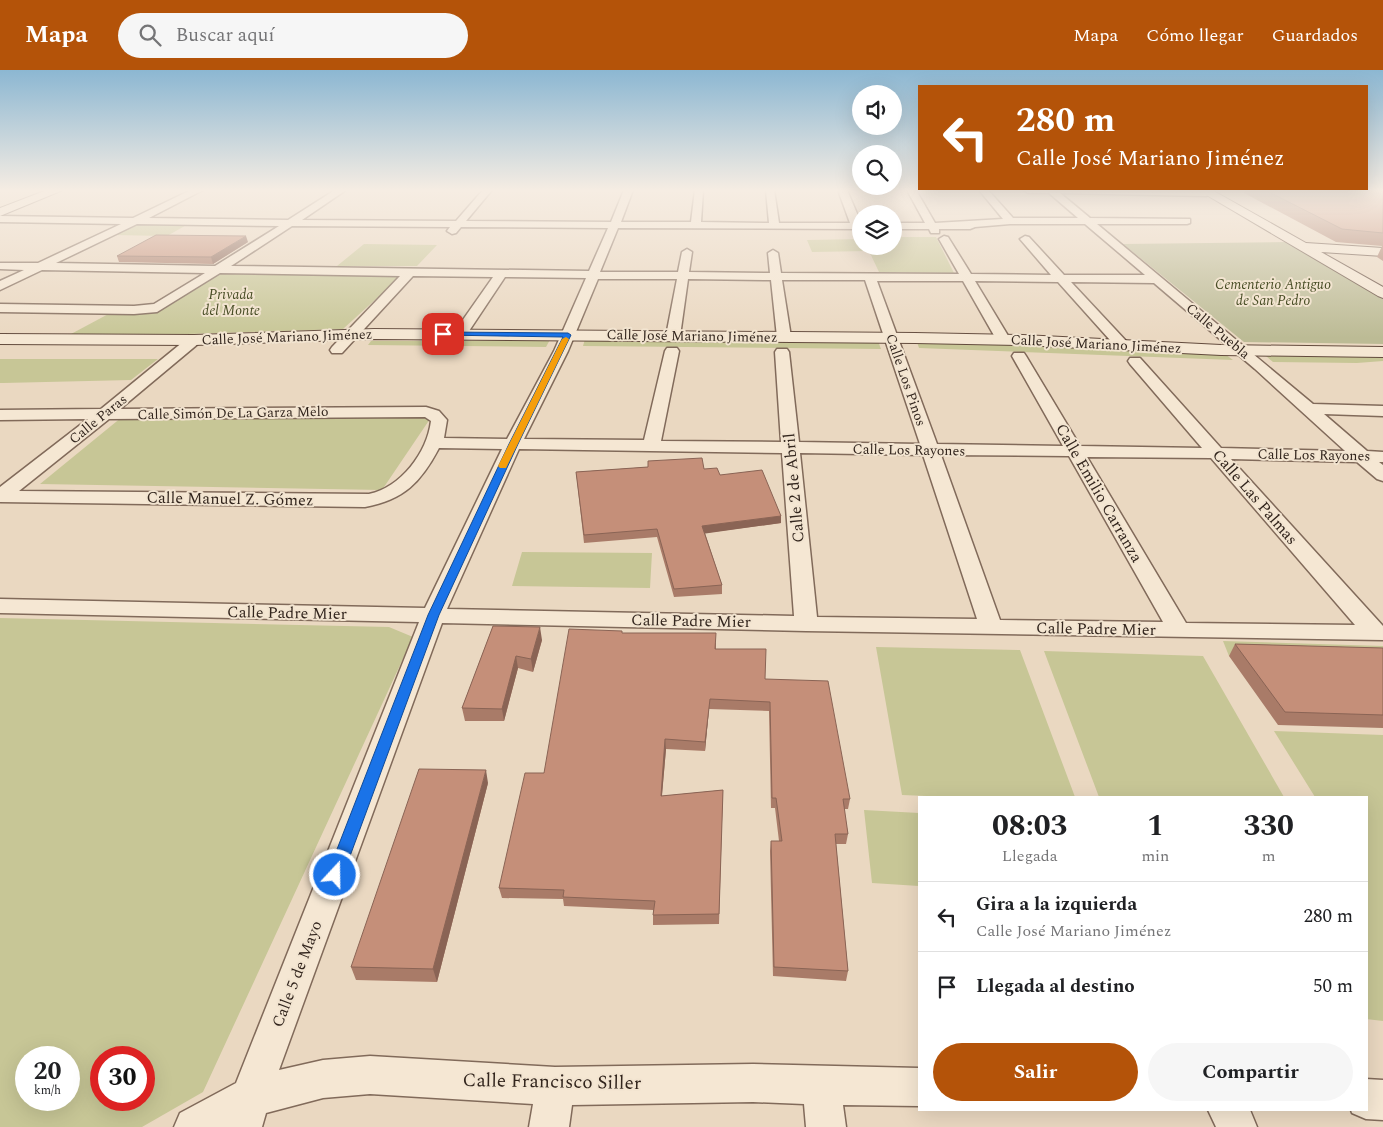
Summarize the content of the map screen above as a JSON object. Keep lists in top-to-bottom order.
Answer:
{
  "streets": {
    "street": [
      "Calle Puebla",
      "Calle José Mariano Jiménez",
      "Calle Los Pinos",
      "Calle Simón De La Garza Melo",
      "Calle Paras",
      "Calle Los Rayones",
      "Calle 2 de Abril",
      "Calle Emilio Carranza",
      "Calle Las Palmas",
      "Calle Manuel Z. Gómez",
      "Calle Padre Mier",
      "Calle 5 de Mayo",
      "Calle Francisco Siller"
    ]
  },
  "crossings": [
    ["Calle Puebla", "Calle José Mariano Jiménez"],
    ["Calle Puebla", "Calle Los Rayones"],
    ["Calle José Mariano Jiménez", "Calle Los Pinos"],
    ["Calle José Mariano Jiménez", "Calle Paras"],
    ["Calle José Mariano Jiménez", "Calle 2 de Abril"],
    ["Calle José Mariano Jiménez", "Calle Emilio Carranza"],
    ["Calle José Mariano Jiménez", "Calle Las Palmas"],
    ["Calle José Mariano Jiménez", "Calle 5 de Mayo"],
    ["Calle Los Pinos", "Calle Los Rayones"],
    ["Calle Los Pinos", "Calle Padre Mier"],
    ["Calle Simón De La Garza Melo", "Calle Paras"],
    ["Calle Simón De La Garza Melo", "Calle Los Rayones"],
    ["Calle Simón De La Garza Melo", "Calle Manuel Z. Gómez"],
    ["Calle Paras", "Calle Manuel Z. Gómez"],
    ["Calle Los Rayones", "Calle 2 de Abril"],
    ["Calle Los Rayones", "Calle Emilio Carranza"],
    ["Calle Los Rayones", "Calle Las Palmas"],
    ["Calle Los Rayones", "Calle Manuel Z. Gómez"],
    ["Calle Los Rayones", "Calle 5 de Mayo"],
    ["Calle 2 de Abril", "Calle Padre Mier"],
    ["Calle Emilio Carranza", "Calle Padre Mier"],
    ["Calle Las Palmas", "Calle Padre Mier"],
    ["Calle Padre Mier", "Calle 5 de Mayo"],
    ["Calle 5 de Mayo", "Calle Francisco Siller"]
  ],
  "parks": ["Cementerio Antiguo de San Pedro", "Privada del Monte"],
  "page": {
    "header": "Mapa",
    "search": "Buscar aquí",
    "nav": ["Mapa", "Cómo llegar", "Guardados"],
    "turn": ["280 m", "Calle José Mariano Jiménez"],
    "eta": [
      "08:03",
      "Llegada",
      "1",
      "min",
      "330",
      "m"
    ],
    "list": [
      {
        "name": "Gira a la izquierda",
        "note": "Calle José Mariano Jiménez",
        "value": "280 m"
      },
      {
        "name": "Llegada al destino",
        "value": "50 m"
      }
    ],
    "buttons": ["Salir", "Compartir"],
    "speed": "20 km/h",
    "limit": "30"
  }
}
